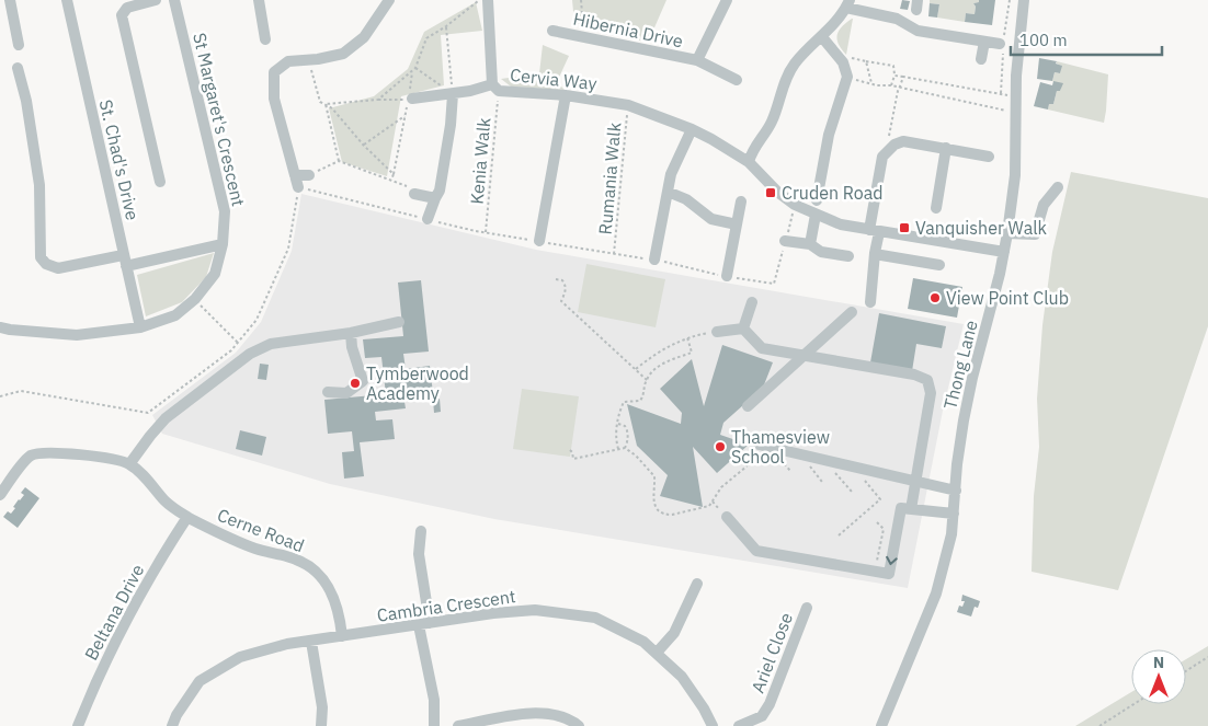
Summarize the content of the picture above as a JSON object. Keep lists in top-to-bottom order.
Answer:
{
  "streets": {
    "street": [
      "Hibernia Drive",
      "Cervia Way",
      "St Margaret's Crescent",
      "St. Chad's Drive",
      "Thong Lane",
      "Cerne Road",
      "Cambria Crescent",
      "Beltana Drive",
      "Ariel Close"
    ],
    "path": ["Kenia Walk", "Rumania Walk"]
  },
  "crossings": [
    ["Cervia Way", "Kenia Walk"],
    ["Cervia Way", "Rumania Walk"],
    ["Cervia Way", "Thong Lane"],
    ["St Margaret's Crescent", "St. Chad's Drive"],
    ["Cerne Road", "Cambria Crescent"],
    ["Cerne Road", "Beltana Drive"]
  ],
  "places": {
    "transit": ["Cruden Road", "Vanquisher Walk"],
    "other": ["View Point Club", "Tymberwood Academy", "Thamesview School"]
  },
  "scale_bar": "100 m",
  "north": "top"
}
